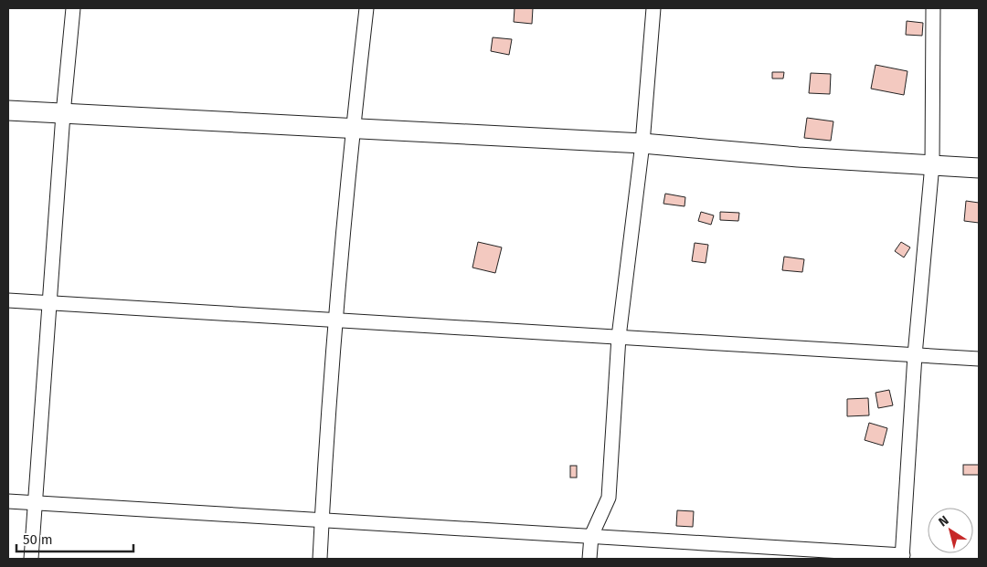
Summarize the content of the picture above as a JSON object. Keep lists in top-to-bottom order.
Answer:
{
  "scale_bar": "50 m",
  "north": "top left"
}
